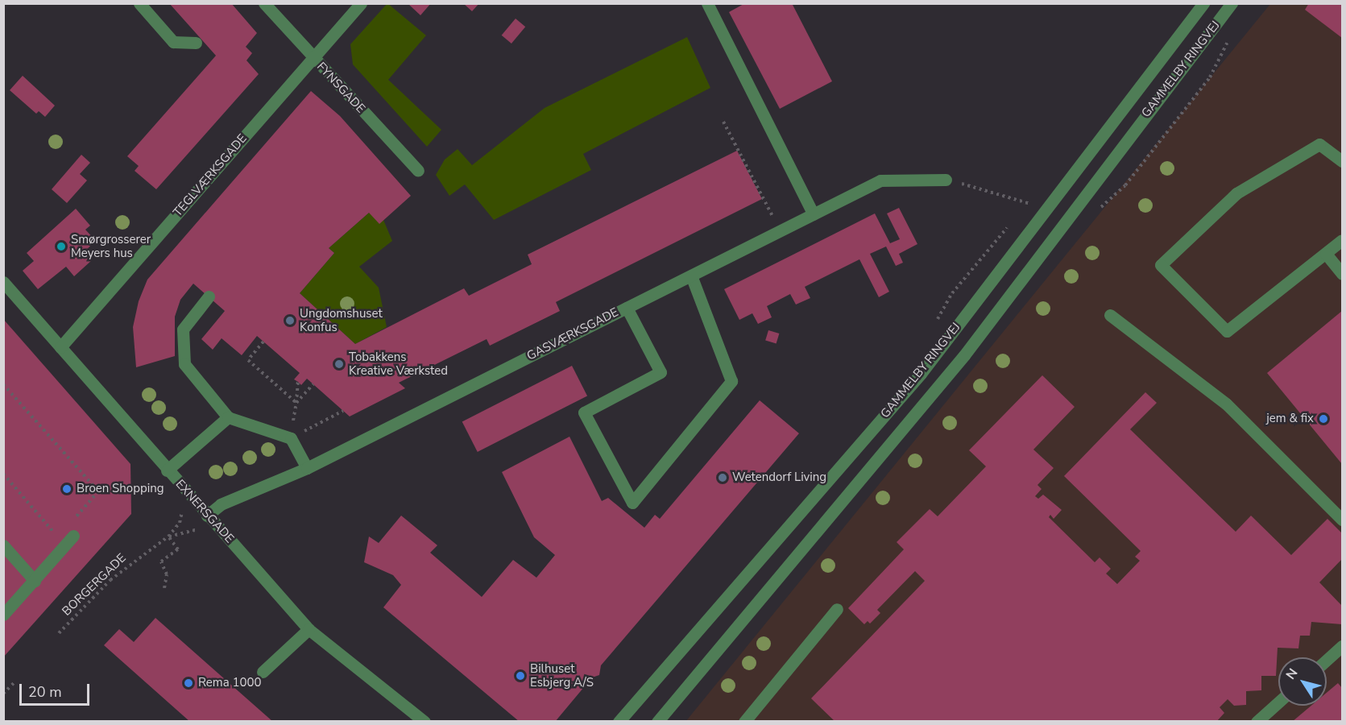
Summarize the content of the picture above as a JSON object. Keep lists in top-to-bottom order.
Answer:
{
  "streets": {
    "street": [
      "GAMMELBY RINGVEJ",
      "FYNSGADE",
      "TEGLVÆRKSGADE",
      "GASVÆRKSGADE",
      "EXNERSGADE"
    ],
    "path": ["BORGERGADE"]
  },
  "crossings": [
    ["FYNSGADE", "TEGLVÆRKSGADE"],
    ["TEGLVÆRKSGADE", "EXNERSGADE"],
    ["GASVÆRKSGADE", "EXNERSGADE"]
  ],
  "places": [
    "Smørgrosserer Meyers hus",
    "Ungdomshuset Konfus",
    "Tobakkens Kreative Værksted",
    "jem & fix",
    "Wetendorf Living",
    "Broen Shopping",
    "Bilhuset Esbjerg A/S",
    "Rema 1000"
  ],
  "scale_bar": "20 m",
  "north": "top left"
}
